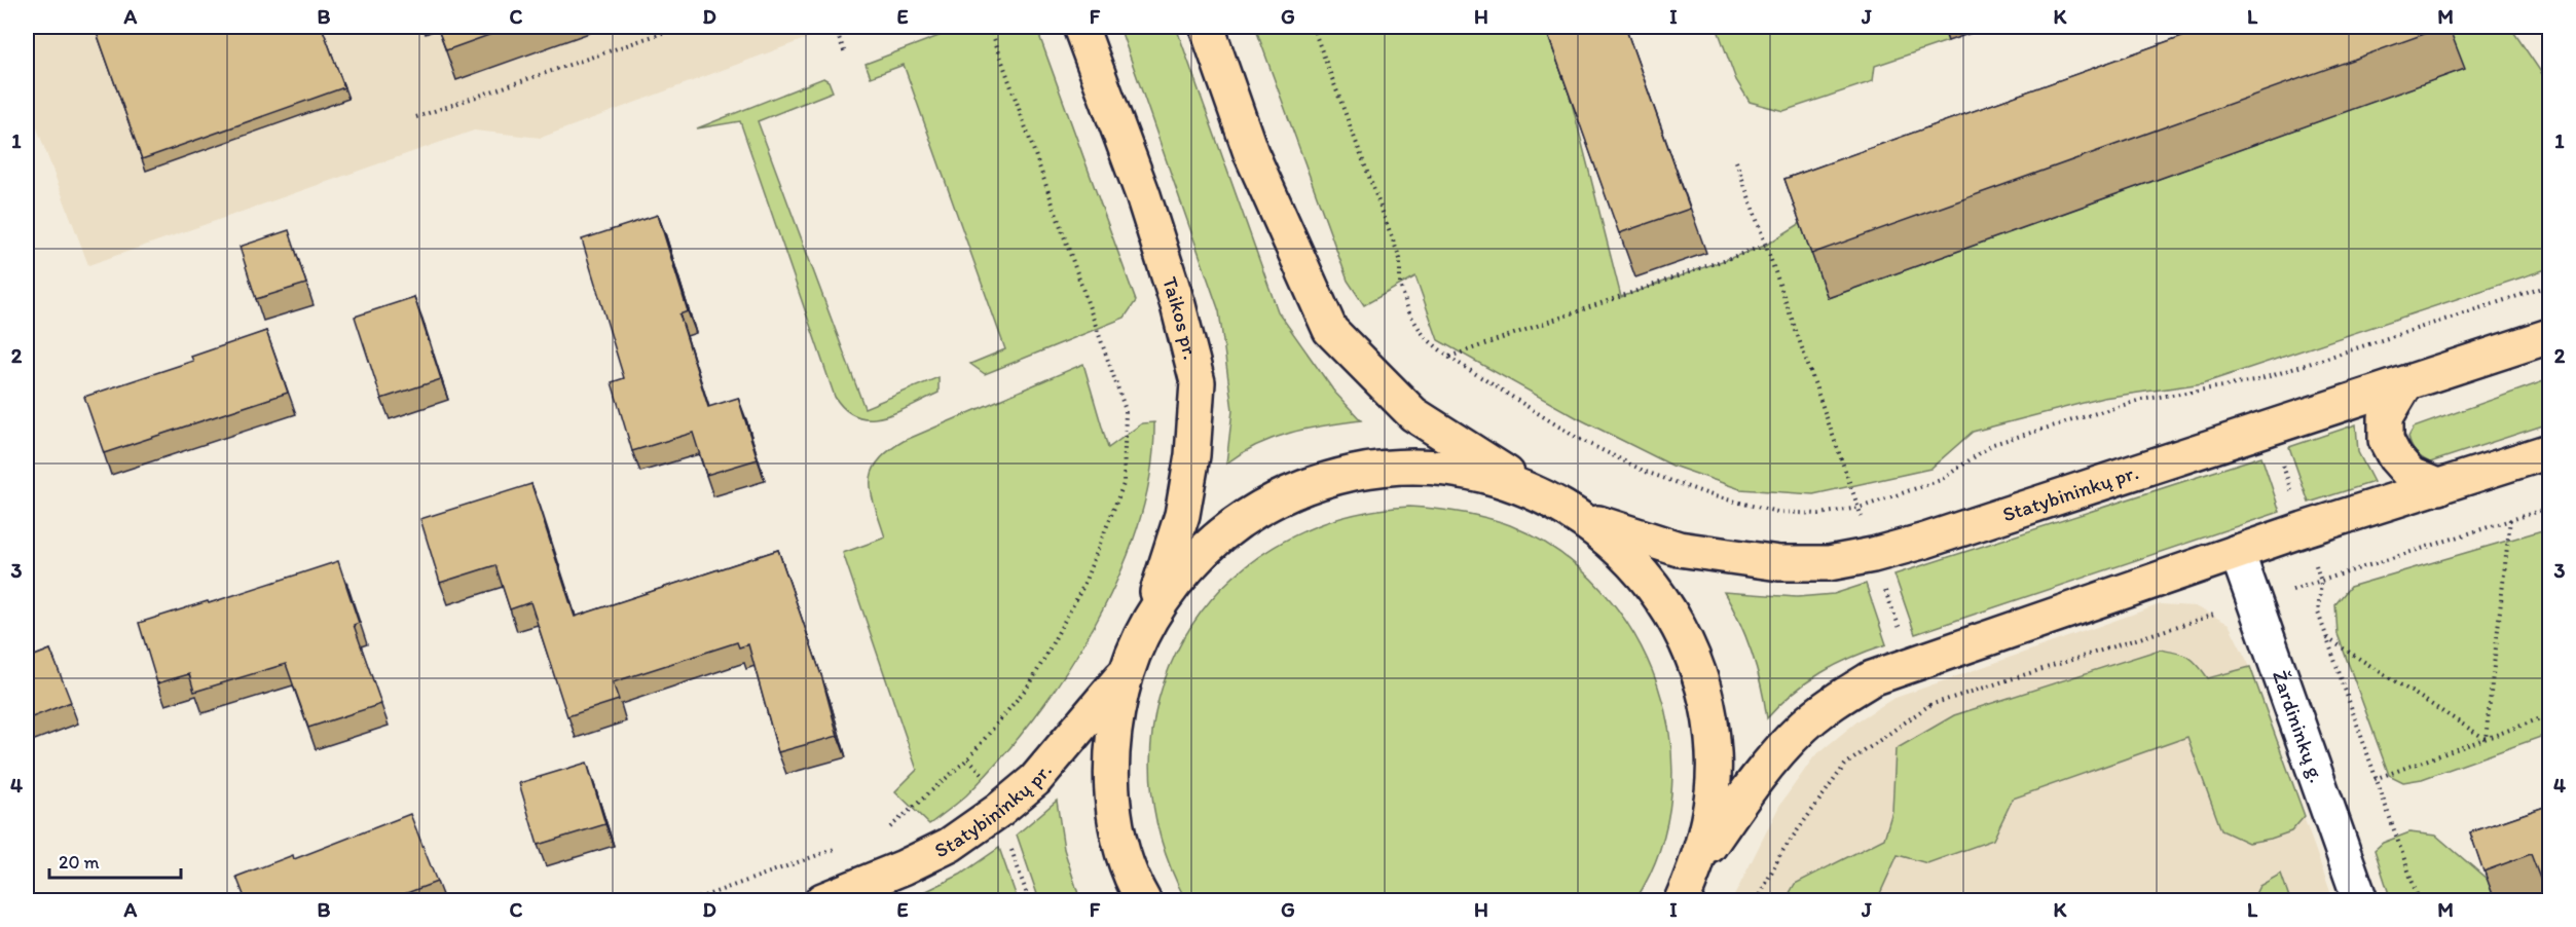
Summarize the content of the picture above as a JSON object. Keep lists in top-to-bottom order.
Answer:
{
  "streets": {
    "main road": ["Taikos pr.", "Statybininkų pr."],
    "street": ["Žardininkų g."]
  },
  "scale_bar": "20 m",
  "grid": {
    "columns": [
      "A",
      "B",
      "C",
      "D",
      "E",
      "F",
      "G",
      "H",
      "I",
      "J",
      "K",
      "L",
      "M"
    ],
    "rows": [
      "1",
      "2",
      "3",
      "4"
    ]
  }
}
